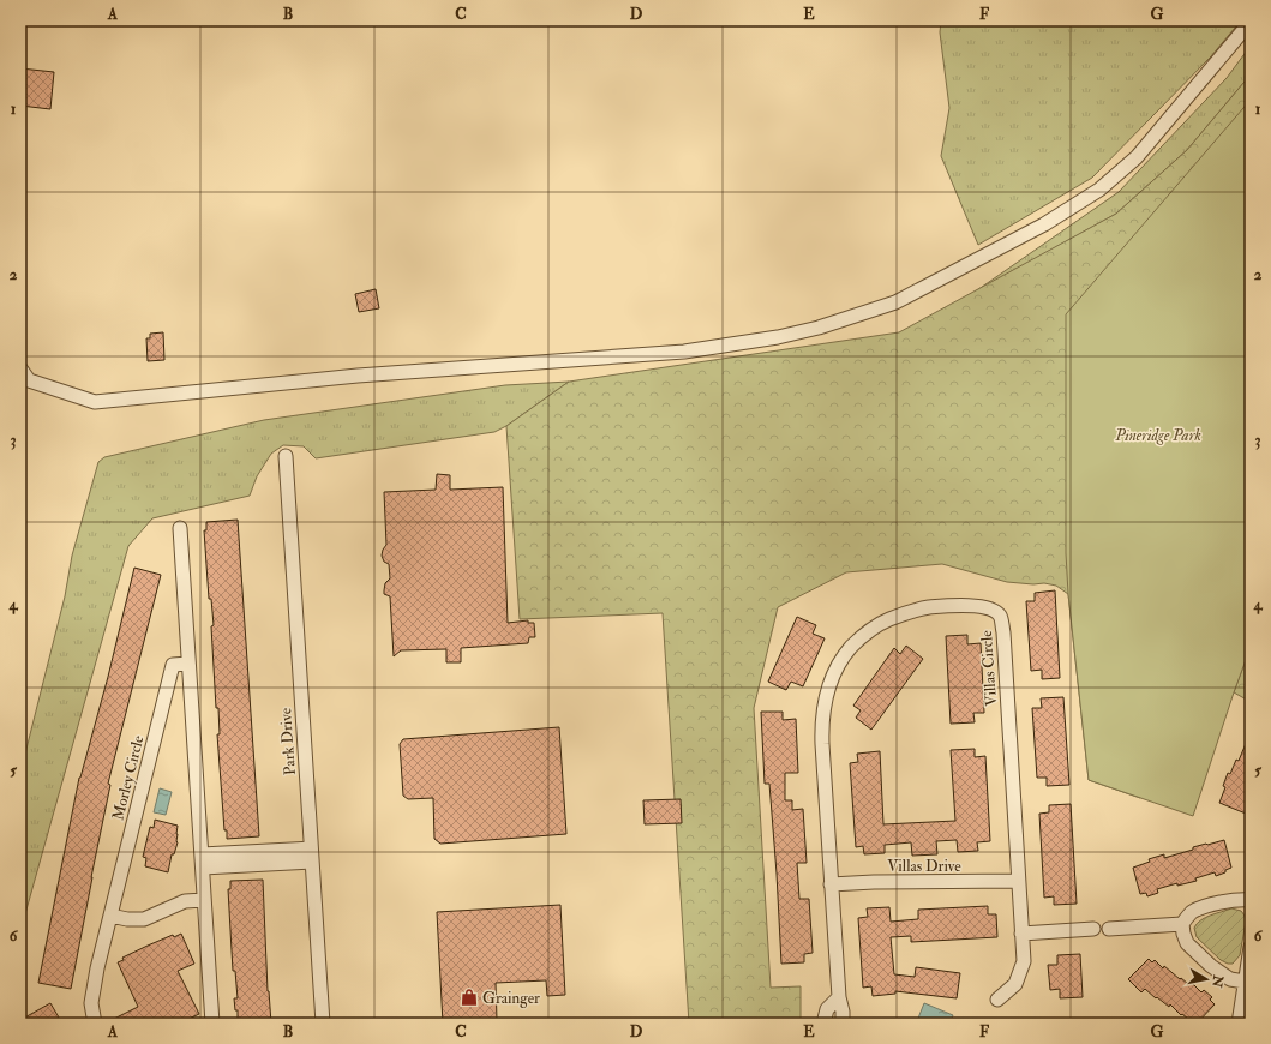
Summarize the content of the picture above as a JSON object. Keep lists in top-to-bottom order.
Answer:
{
  "streets": {
    "street": [
      "Villas Circle",
      "Park Drive",
      "Morley Circle",
      "Villas Drive"
    ]
  },
  "crossings": [
    ["Villas Circle", "Villas Drive"]
  ],
  "parks": ["Pineridge Park"],
  "places": {
    "shop": ["Grainger"]
  },
  "north": "right",
  "grid": {
    "columns": [
      "A",
      "B",
      "C",
      "D",
      "E",
      "F",
      "G"
    ],
    "rows": [
      "1",
      "2",
      "3",
      "4",
      "5",
      "6"
    ]
  }
}
